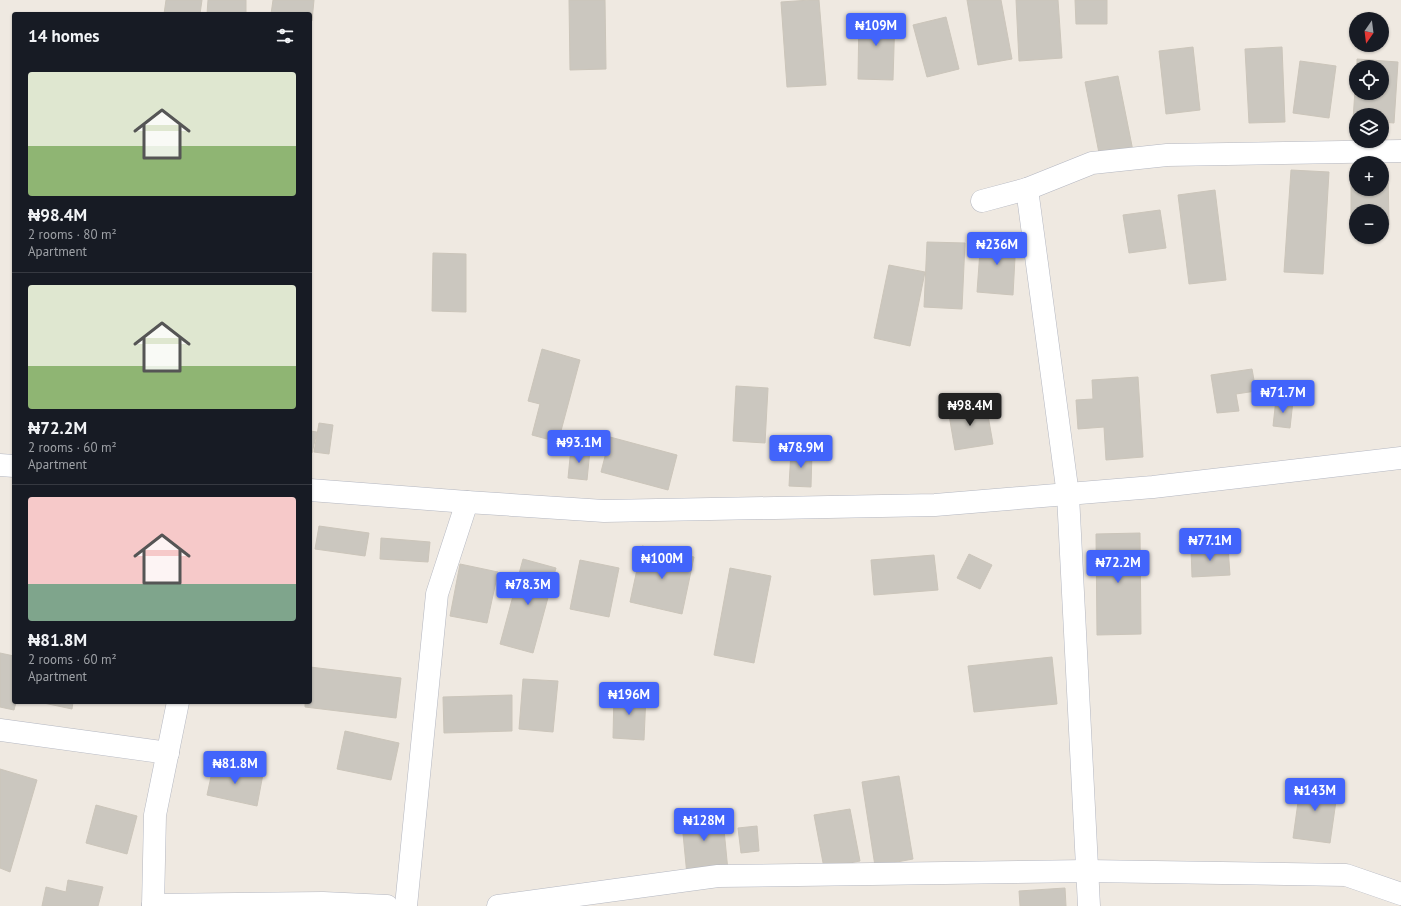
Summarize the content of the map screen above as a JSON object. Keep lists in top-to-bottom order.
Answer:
{
  "north": "bottom",
  "page": {
    "map_buttons": ["+", "−"],
    "heading": "14 homes",
    "price": [
      "₦109M",
      "₦236M",
      "₦71.7M",
      "₦98.4M",
      "₦93.1M",
      "₦78.9M",
      "₦77.1M",
      "₦100M",
      "₦72.2M",
      "₦78.3M",
      "₦196M",
      "₦81.8M",
      "₦143M",
      "₦128M"
    ],
    "list": [
      {
        "name": "₦98.4M",
        "note": "2 rooms · 80 m² · Apartment"
      },
      {
        "name": "₦72.2M",
        "note": "2 rooms · 60 m² · Apartment"
      },
      {
        "name": "₦81.8M",
        "note": "2 rooms · 60 m² · Apartment"
      }
    ]
  }
}
